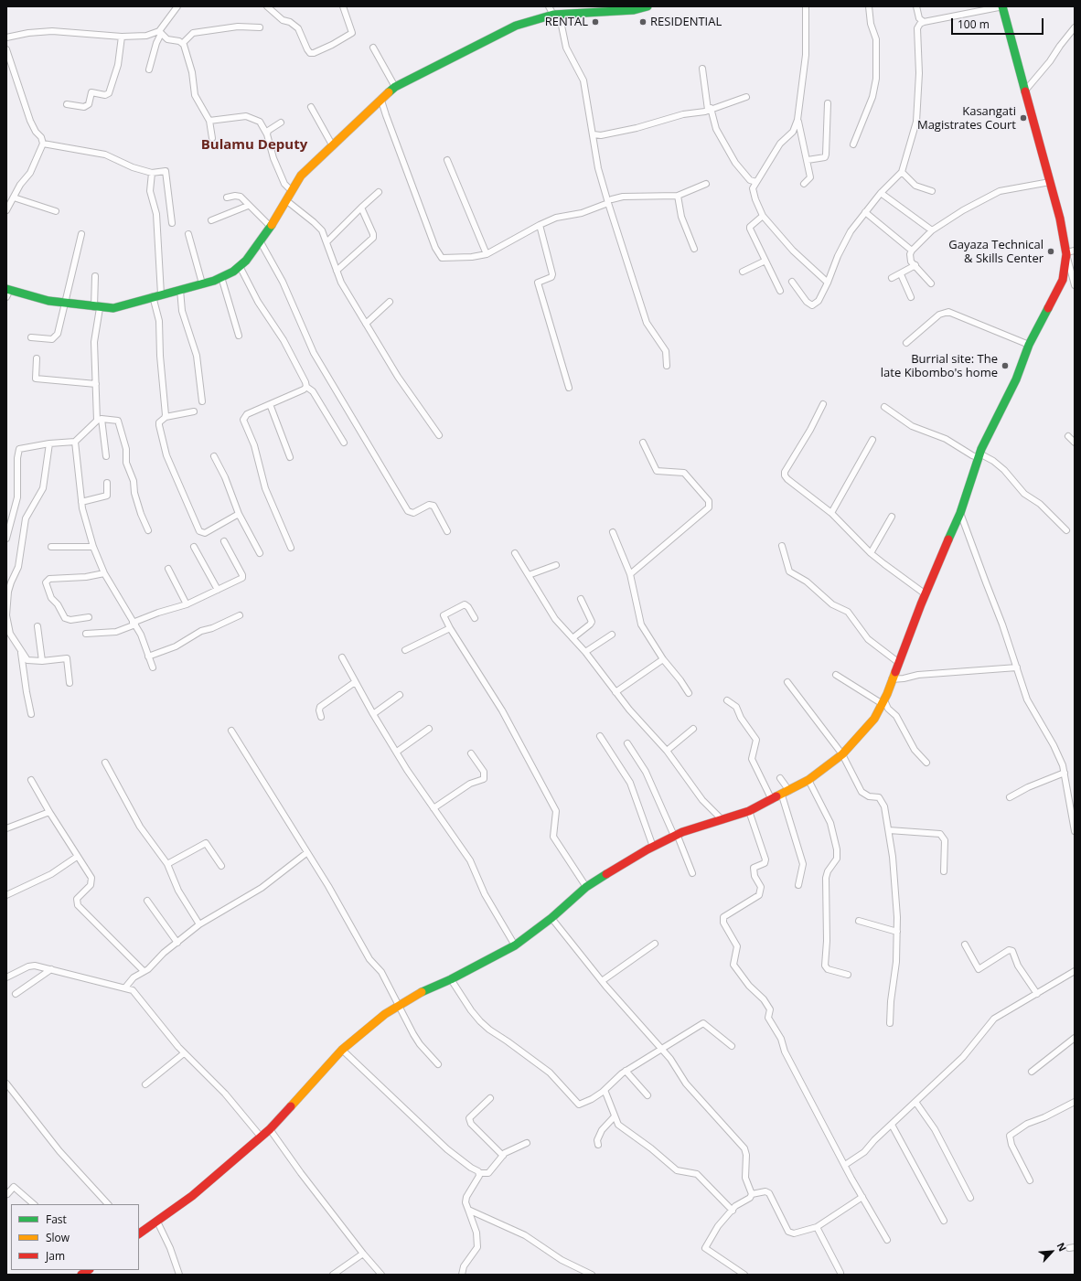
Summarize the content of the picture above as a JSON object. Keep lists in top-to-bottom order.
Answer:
{
  "districts": ["Bulamu Deputy"],
  "places": [
    "RENTAL",
    "RESIDENTIAL",
    "Kasangati Magistrates Court",
    "Gayaza Technical & Skills Center",
    "Burrial site: The late Kibombo's home"
  ],
  "legend": ["Fast", "Slow", "Jam"],
  "scale_bar": "100 m",
  "north": "top right"
}
